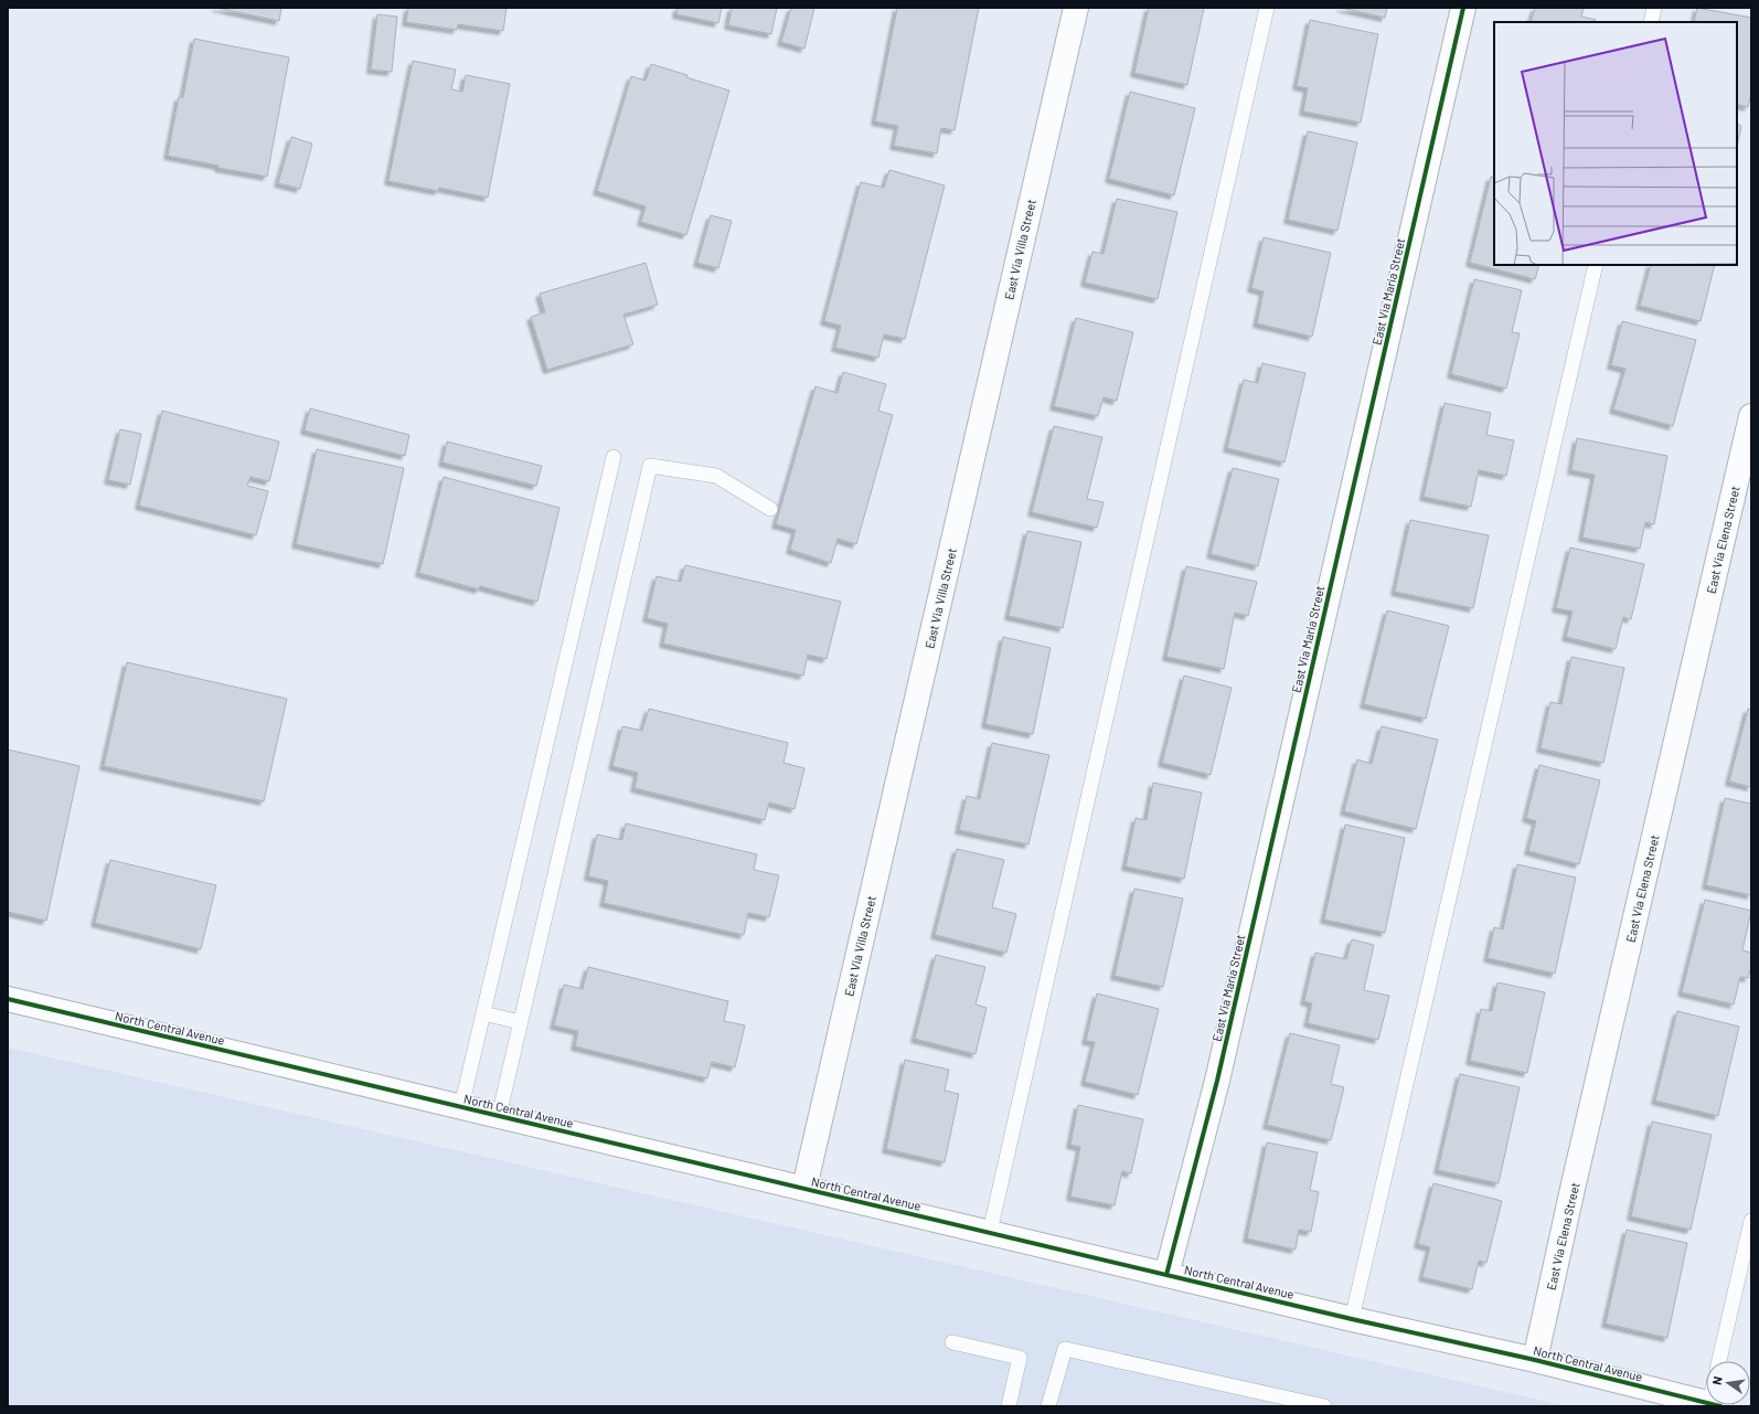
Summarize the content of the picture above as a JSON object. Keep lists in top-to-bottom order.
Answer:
{
  "streets": {
    "street": [
      "East Via Villa Street",
      "East Via Maria Street",
      "East Via Elena Street",
      "North Central Avenue"
    ]
  },
  "crossings": [
    ["East Via Villa Street", "North Central Avenue"],
    ["East Via Maria Street", "North Central Avenue"],
    ["East Via Elena Street", "North Central Avenue"]
  ],
  "north": "left"
}
